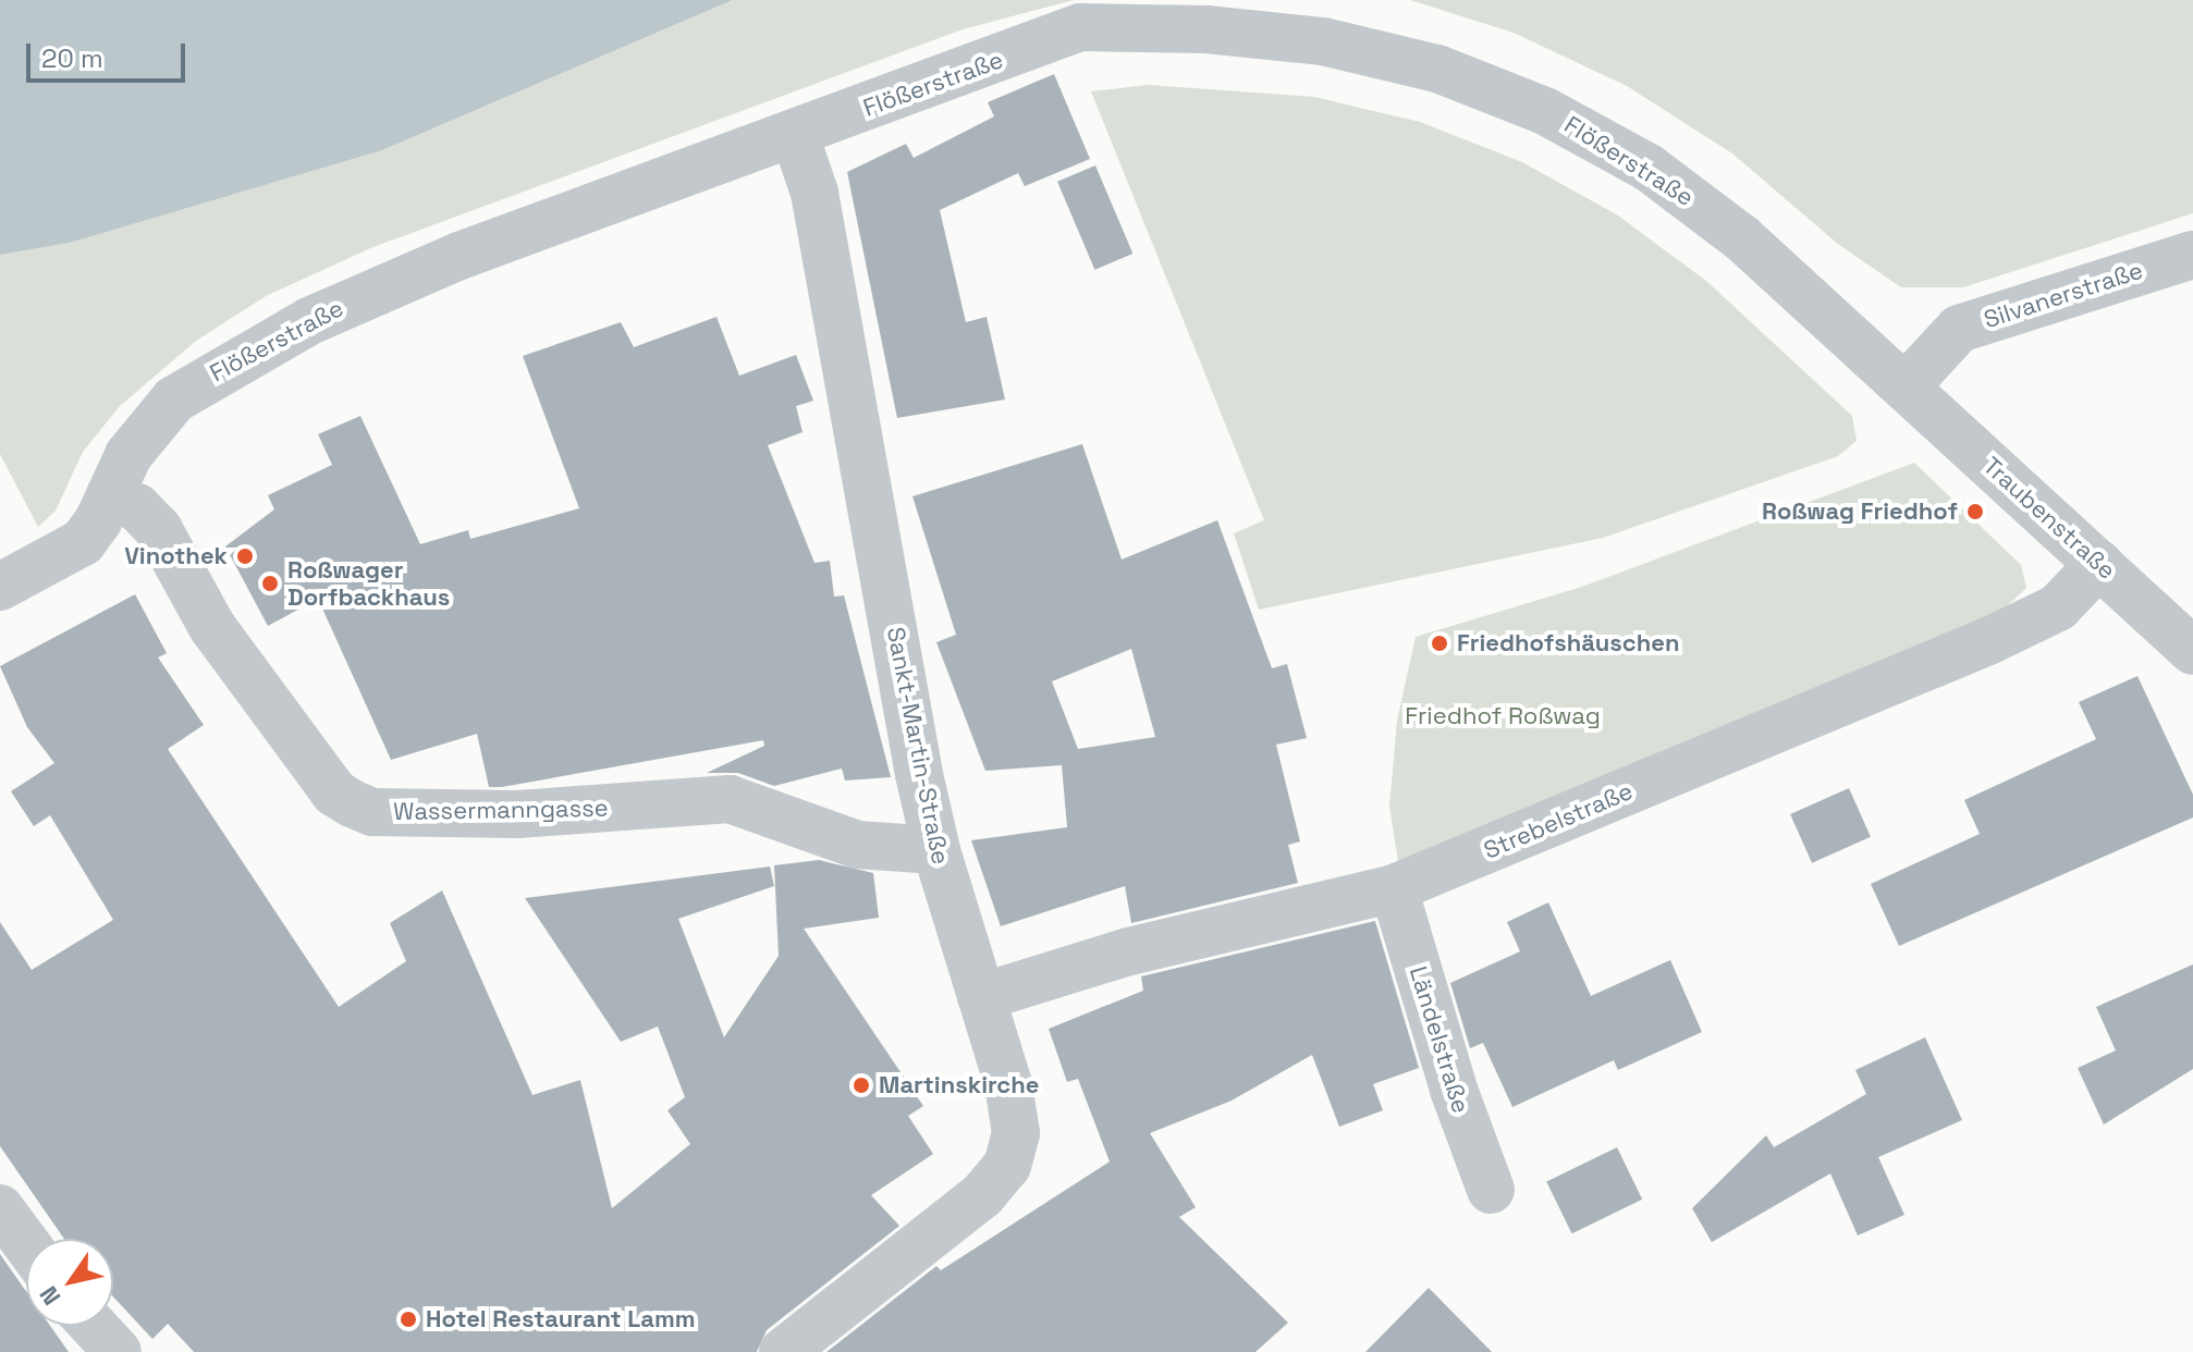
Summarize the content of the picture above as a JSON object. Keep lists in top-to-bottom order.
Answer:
{
  "streets": {
    "street": [
      "Flößerstraße",
      "Silvanerstraße",
      "Traubenstraße",
      "Sankt-Martin-Straße",
      "Wassermanngasse",
      "Strebelstraße",
      "Ländelstraße"
    ]
  },
  "crossings": [
    ["Flößerstraße", "Silvanerstraße"],
    ["Flößerstraße", "Traubenstraße"],
    ["Flößerstraße", "Sankt-Martin-Straße"],
    ["Flößerstraße", "Wassermanngasse"],
    ["Silvanerstraße", "Traubenstraße"],
    ["Traubenstraße", "Strebelstraße"],
    ["Sankt-Martin-Straße", "Wassermanngasse"],
    ["Sankt-Martin-Straße", "Strebelstraße"],
    ["Strebelstraße", "Ländelstraße"]
  ],
  "parks": ["Friedhof Roßwag"],
  "places": [
    "Roßwag Friedhof",
    "Vinothek",
    "Roßwager Dorfbackhaus",
    "Friedhofshäuschen",
    "Martinskirche",
    "Hotel Restaurant Lamm"
  ],
  "scale_bar": "20 m",
  "north": "bottom left"
}
